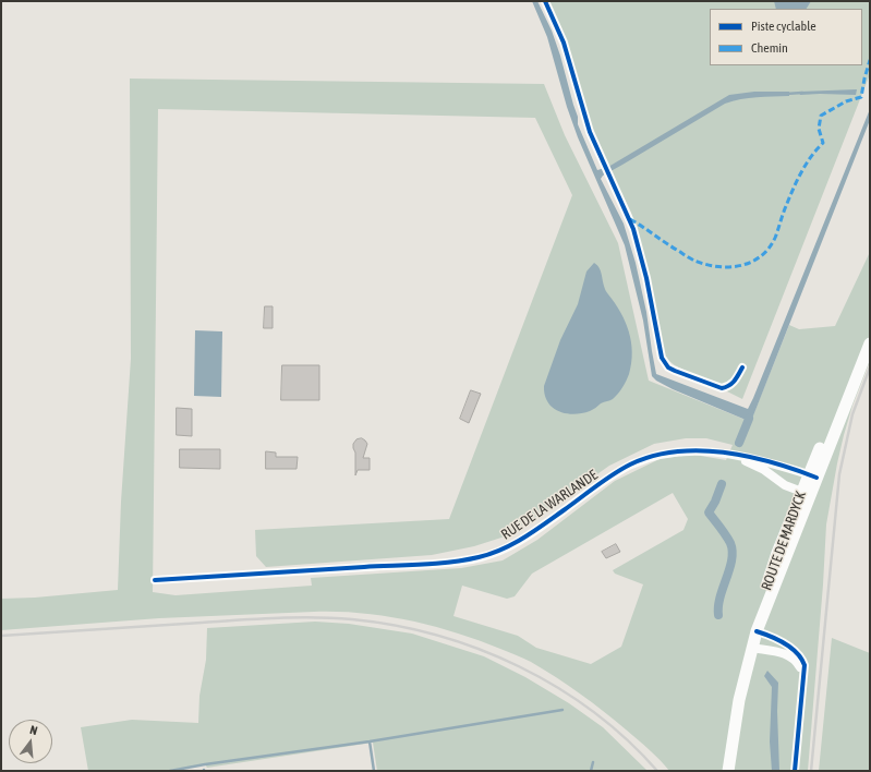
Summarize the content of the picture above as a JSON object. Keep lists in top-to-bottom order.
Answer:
{
  "streets": {
    "main road": ["ROUTE DE MARDYCK"],
    "street": ["RUE DE LA WARLANDE"]
  },
  "crossings": [
    ["RUE DE LA WARLANDE", "ROUTE DE MARDYCK"]
  ],
  "legend": ["Piste cyclable", "Chemin"],
  "north": "top"
}
